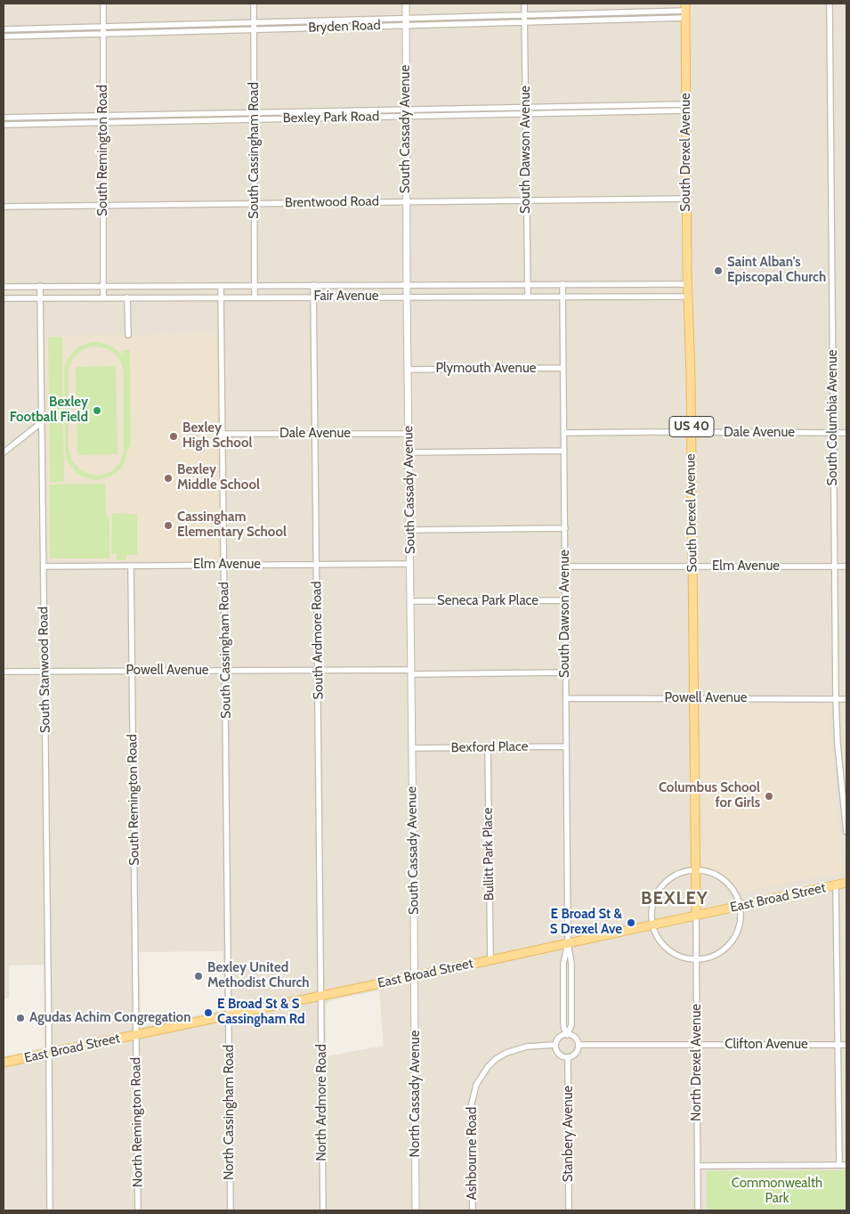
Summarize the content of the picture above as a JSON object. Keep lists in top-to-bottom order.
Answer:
{
  "streets": {
    "main road": ["South Drexel Avenue", "US 40", "East Broad Street"],
    "street": [
      "Bryden Road",
      "Bexley Park Road",
      "South Cassady Avenue",
      "South Dawson Avenue",
      "South Remington Road",
      "South Cassingham Road",
      "Brentwood Road",
      "Fair Avenue",
      "Plymouth Avenue",
      "South Columbia Avenue",
      "Dale Avenue",
      "Elm Avenue",
      "Seneca Park Place",
      "South Ardmore Road",
      "South Stanwood Road",
      "Powell Avenue",
      "Bexford Place",
      "Bullitt Park Place",
      "Clifton Avenue",
      "North Drexel Avenue",
      "North Cassady Avenue",
      "North Ardmore Road",
      "North Cassingham Road",
      "North Remington Road",
      "Stanbery Avenue",
      "Ashbourne Road"
    ]
  },
  "crossings": [
    ["Bryden Road", "South Cassady Avenue"],
    ["Bryden Road", "South Dawson Avenue"],
    ["Bryden Road", "South Remington Road"],
    ["Bryden Road", "South Cassingham Road"],
    ["Bryden Road", "South Drexel Avenue"],
    ["Bexley Park Road", "South Cassady Avenue"],
    ["Bexley Park Road", "South Dawson Avenue"],
    ["Bexley Park Road", "South Remington Road"],
    ["Bexley Park Road", "South Cassingham Road"],
    ["Bexley Park Road", "South Drexel Avenue"],
    ["South Cassady Avenue", "Brentwood Road"],
    ["South Cassady Avenue", "Fair Avenue"],
    ["South Cassady Avenue", "Plymouth Avenue"],
    ["South Cassady Avenue", "Dale Avenue"],
    ["South Cassady Avenue", "Elm Avenue"],
    ["South Cassady Avenue", "Seneca Park Place"],
    ["South Cassady Avenue", "Powell Avenue"],
    ["South Cassady Avenue", "Bexford Place"],
    ["South Cassady Avenue", "East Broad Street"],
    ["South Cassady Avenue", "North Cassady Avenue"],
    ["South Dawson Avenue", "Brentwood Road"],
    ["South Dawson Avenue", "Fair Avenue"],
    ["South Dawson Avenue", "Plymouth Avenue"],
    ["South Dawson Avenue", "Dale Avenue"],
    ["South Dawson Avenue", "Elm Avenue"],
    ["South Dawson Avenue", "Seneca Park Place"],
    ["South Dawson Avenue", "Powell Avenue"],
    ["South Dawson Avenue", "Bexford Place"],
    ["South Dawson Avenue", "East Broad Street"],
    ["South Remington Road", "Brentwood Road"],
    ["South Remington Road", "Fair Avenue"],
    ["South Remington Road", "Elm Avenue"],
    ["South Remington Road", "Powell Avenue"],
    ["South Remington Road", "East Broad Street"],
    ["South Remington Road", "North Remington Road"],
    ["South Cassingham Road", "Brentwood Road"],
    ["South Cassingham Road", "Fair Avenue"],
    ["South Cassingham Road", "Dale Avenue"],
    ["South Cassingham Road", "Elm Avenue"],
    ["South Cassingham Road", "Powell Avenue"],
    ["South Cassingham Road", "East Broad Street"],
    ["South Cassingham Road", "North Cassingham Road"],
    ["South Drexel Avenue", "Brentwood Road"],
    ["South Drexel Avenue", "Fair Avenue"],
    ["South Drexel Avenue", "Dale Avenue"],
    ["South Drexel Avenue", "Elm Avenue"],
    ["South Drexel Avenue", "Powell Avenue"],
    ["South Drexel Avenue", "East Broad Street"],
    ["South Drexel Avenue", "North Drexel Avenue"],
    ["Fair Avenue", "South Ardmore Road"],
    ["Fair Avenue", "South Stanwood Road"],
    ["South Columbia Avenue", "Dale Avenue"],
    ["South Columbia Avenue", "Elm Avenue"],
    ["South Columbia Avenue", "Powell Avenue"],
    ["Dale Avenue", "South Ardmore Road"],
    ["Elm Avenue", "South Ardmore Road"],
    ["Elm Avenue", "South Stanwood Road"],
    ["South Ardmore Road", "Powell Avenue"],
    ["South Ardmore Road", "East Broad Street"],
    ["South Ardmore Road", "North Ardmore Road"],
    ["South Stanwood Road", "Powell Avenue"],
    ["South Stanwood Road", "East Broad Street"],
    ["Bexford Place", "Bullitt Park Place"],
    ["Bullitt Park Place", "East Broad Street"],
    ["East Broad Street", "North Drexel Avenue"],
    ["East Broad Street", "North Cassady Avenue"],
    ["East Broad Street", "North Ardmore Road"],
    ["East Broad Street", "North Cassingham Road"],
    ["East Broad Street", "North Remington Road"],
    ["Clifton Avenue", "North Drexel Avenue"],
    ["Clifton Avenue", "Stanbery Avenue"],
    ["Clifton Avenue", "Ashbourne Road"],
    ["Stanbery Avenue", "Ashbourne Road"]
  ],
  "districts": ["BEXLEY"],
  "parks": ["Commonwealth Park"],
  "places": [
    "Saint Alban's Episcopal Church",
    "Bexley Football Field",
    "Bexley High School",
    "Bexley Middle School",
    "Cassingham Elementary School",
    "Columbus School for Girls",
    "E Broad St & S Drexel Ave",
    "Bexley United Methodist Church",
    "E Broad St & S Cassingham Rd",
    "Agudas Achim Congregation"
  ]
}
